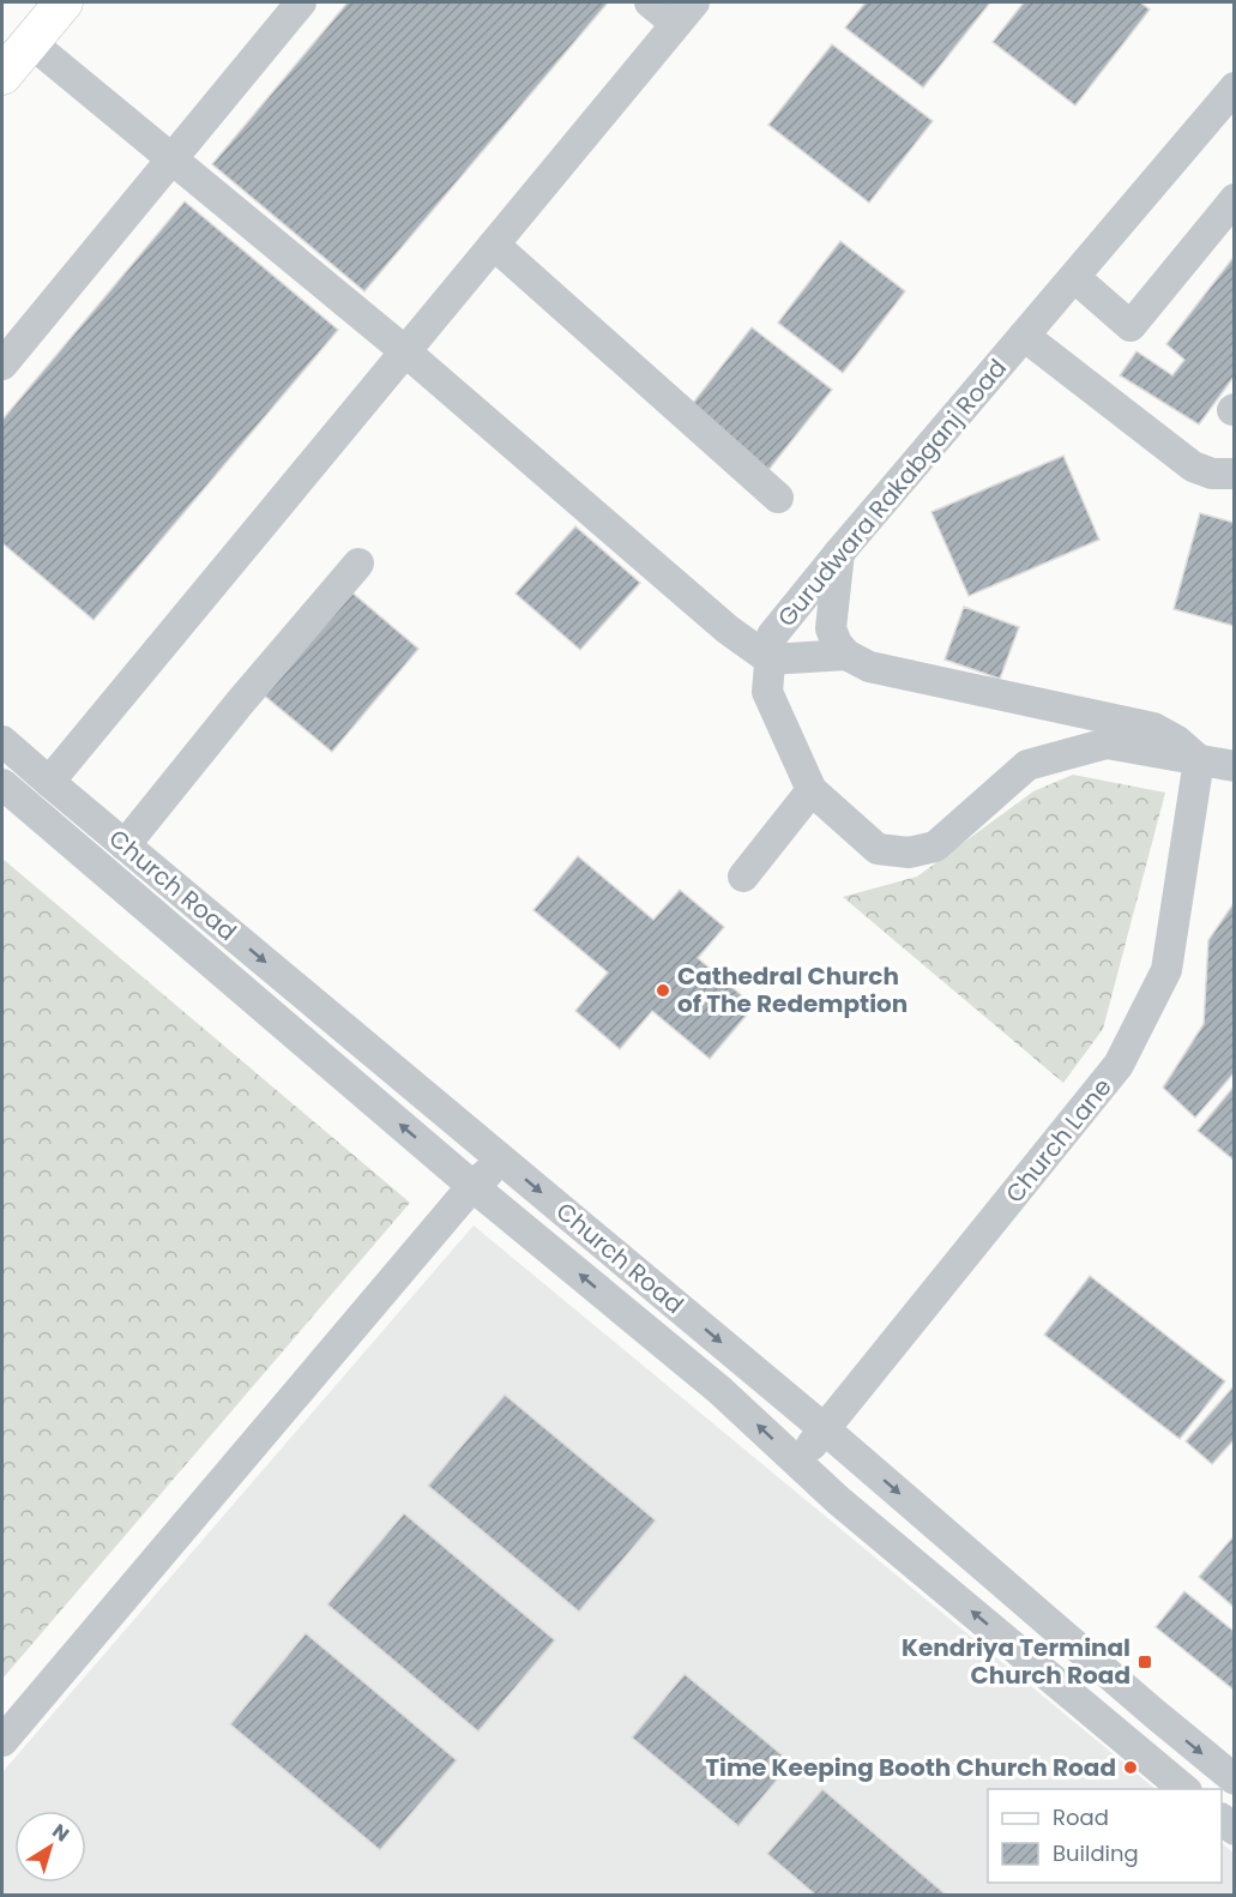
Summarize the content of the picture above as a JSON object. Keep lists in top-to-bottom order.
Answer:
{
  "streets": {
    "street": ["Gurudwara Rakabganj Road", "Church Road", "Church Lane"]
  },
  "crossings": [
    ["Gurudwara Rakabganj Road", "Church Lane"],
    ["Church Road", "Church Lane"]
  ],
  "places": {
    "other": ["Cathedral Church of The Redemption", "Time Keeping Booth Church Road"],
    "transit": ["Kendriya Terminal Church Road"]
  },
  "legend": ["Road", "Building"],
  "north": "top right"
}
